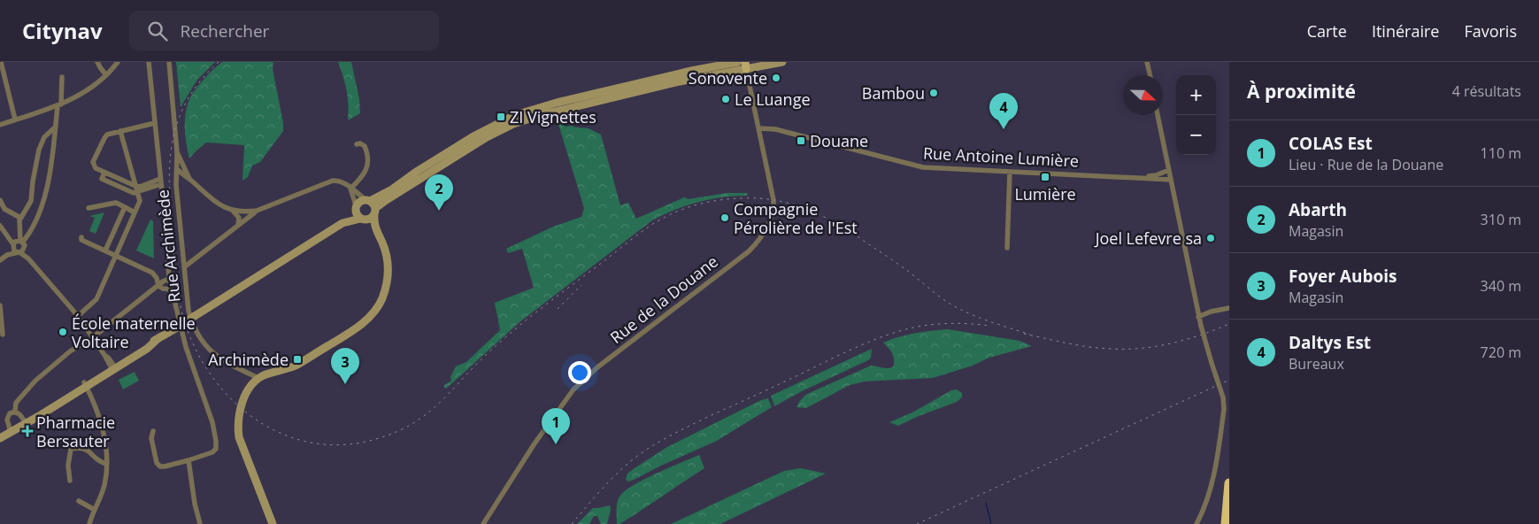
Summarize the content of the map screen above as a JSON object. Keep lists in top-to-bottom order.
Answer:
{
  "streets": {
    "street": ["Rue Antoine Lumière", "Rue Archimède", "Rue de la Douane"]
  },
  "crossings": [
    ["Rue Antoine Lumière", "Rue de la Douane"]
  ],
  "places": {
    "other": [
      "Sonovente",
      "Bambou",
      "Le Luange",
      "Compagnie Pérolière de l'Est",
      "Joel Lefevre sa",
      "École maternelle Voltaire"
    ],
    "transit": [
      "ZI Vignettes",
      "Douane",
      "Lumière",
      "Archimède"
    ],
    "health": ["Pharmacie Bersauter"]
  },
  "north": "right",
  "page": {
    "header": "Citynav",
    "search": "Rechercher",
    "nav": ["Carte", "Itinéraire", "Favoris"],
    "heading": ["À proximité", "4 résultats"],
    "map_buttons": ["+", "−"],
    "pins": [
      "4",
      "2",
      "3",
      "1"
    ],
    "list": [
      {
        "mark": "1",
        "name": "COLAS Est",
        "note": "Lieu · Rue de la Douane",
        "value": "110 m"
      },
      {
        "mark": "2",
        "name": "Abarth",
        "note": "Magasin",
        "value": "310 m"
      },
      {
        "mark": "3",
        "name": "Foyer Aubois",
        "note": "Magasin",
        "value": "340 m"
      },
      {
        "mark": "4",
        "name": "Daltys Est",
        "note": "Bureaux",
        "value": "720 m"
      }
    ]
  }
}
